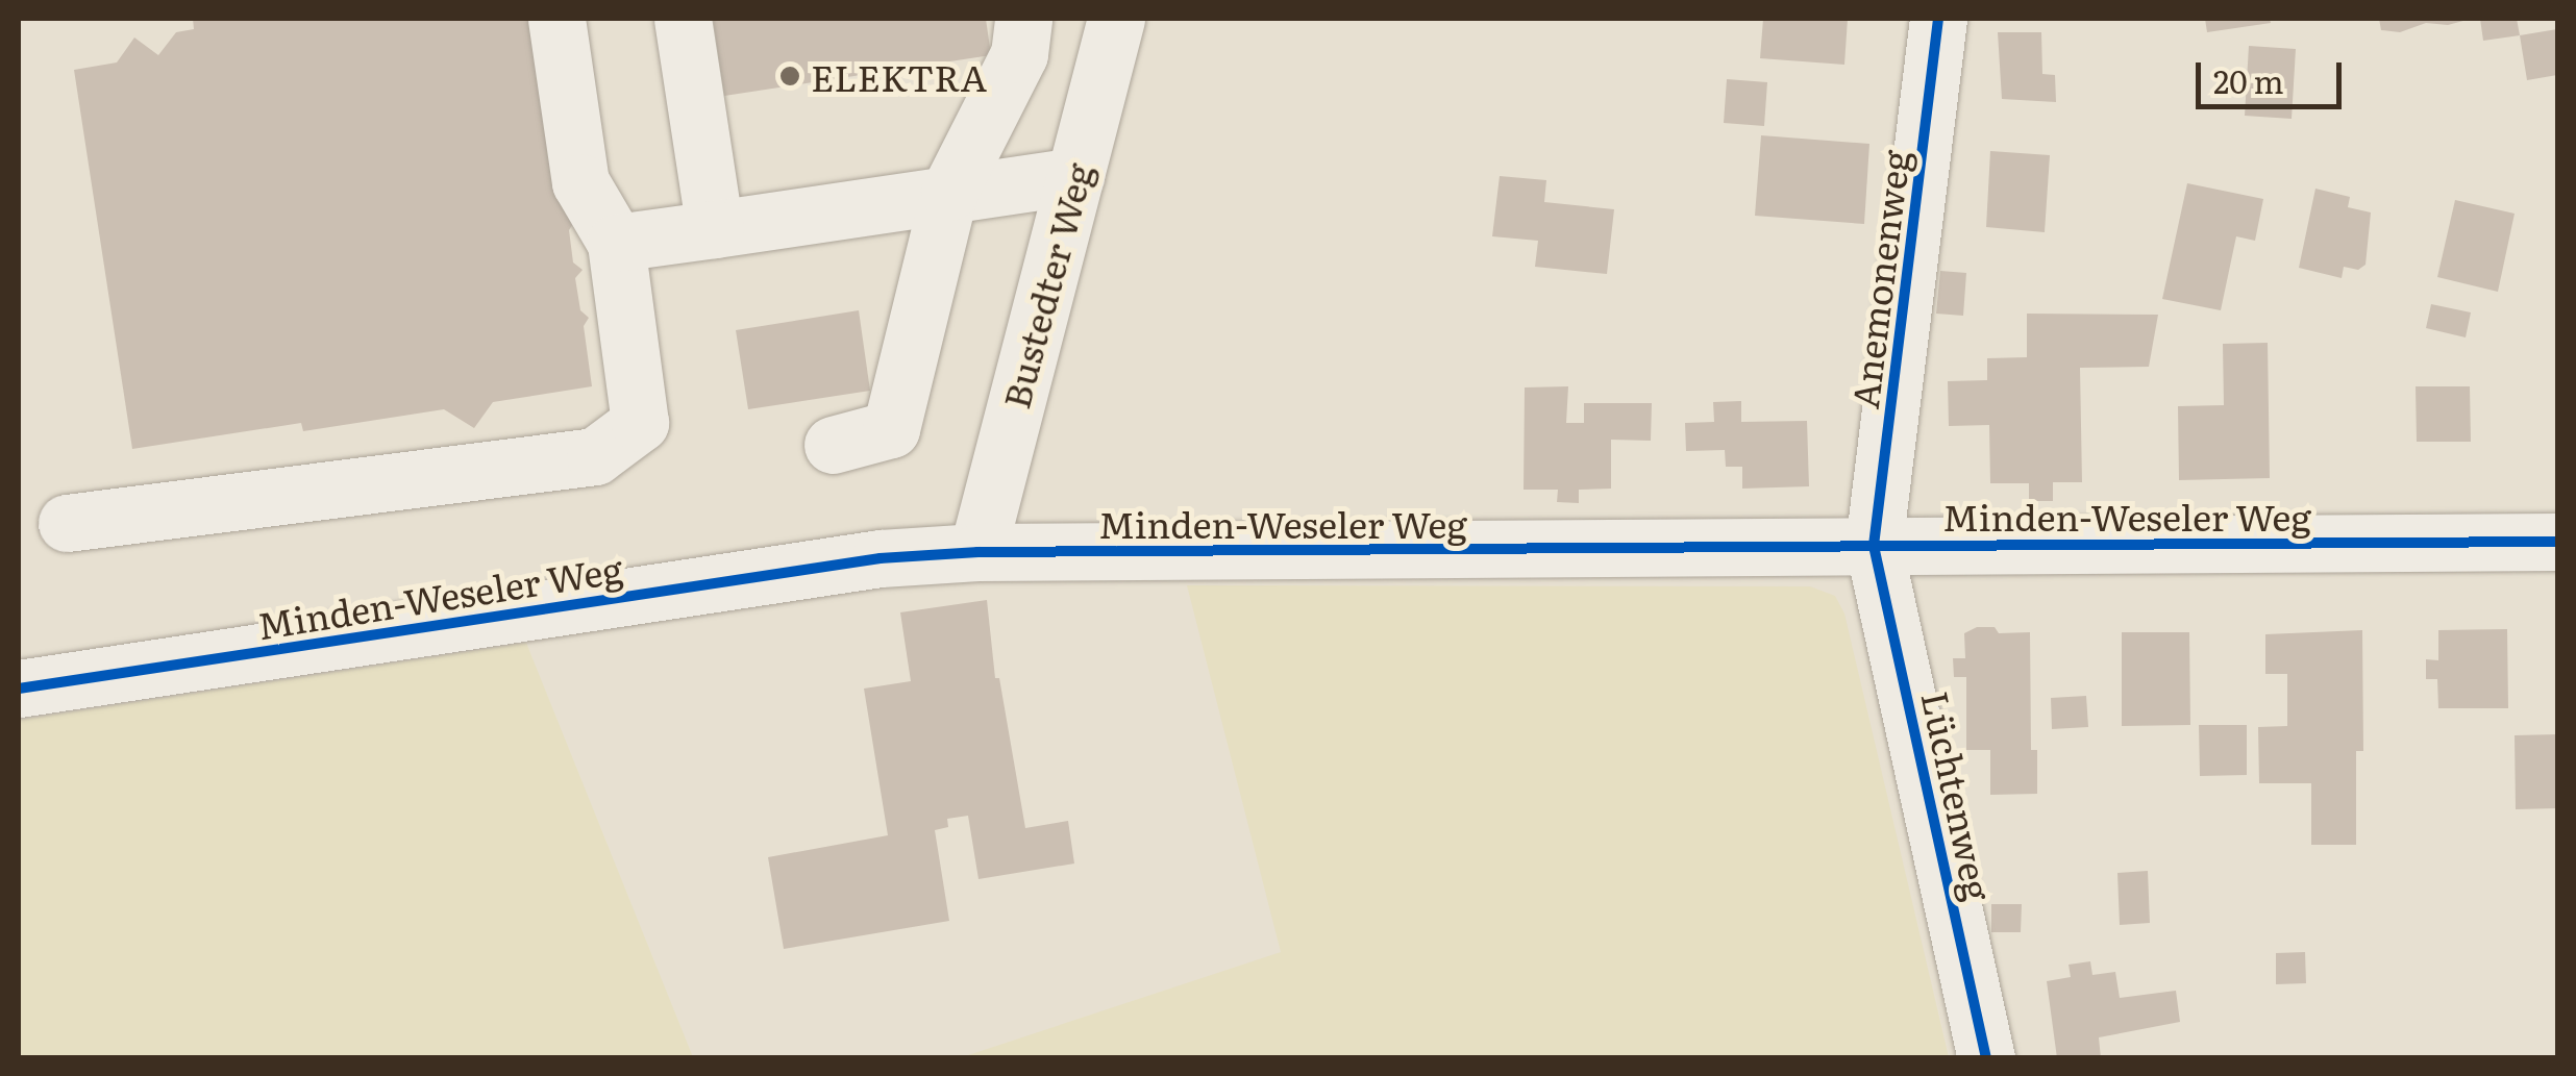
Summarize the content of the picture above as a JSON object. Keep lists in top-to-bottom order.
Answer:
{
  "streets": {
    "street": [
      "Anemonenweg",
      "Bustedter Weg",
      "Minden-Weseler Weg",
      "Lüchtenweg"
    ]
  },
  "crossings": [
    ["Anemonenweg", "Minden-Weseler Weg"],
    ["Anemonenweg", "Lüchtenweg"],
    ["Bustedter Weg", "Minden-Weseler Weg"],
    ["Minden-Weseler Weg", "Lüchtenweg"]
  ],
  "places": ["ELEKTRA"],
  "scale_bar": "20 m"
}
